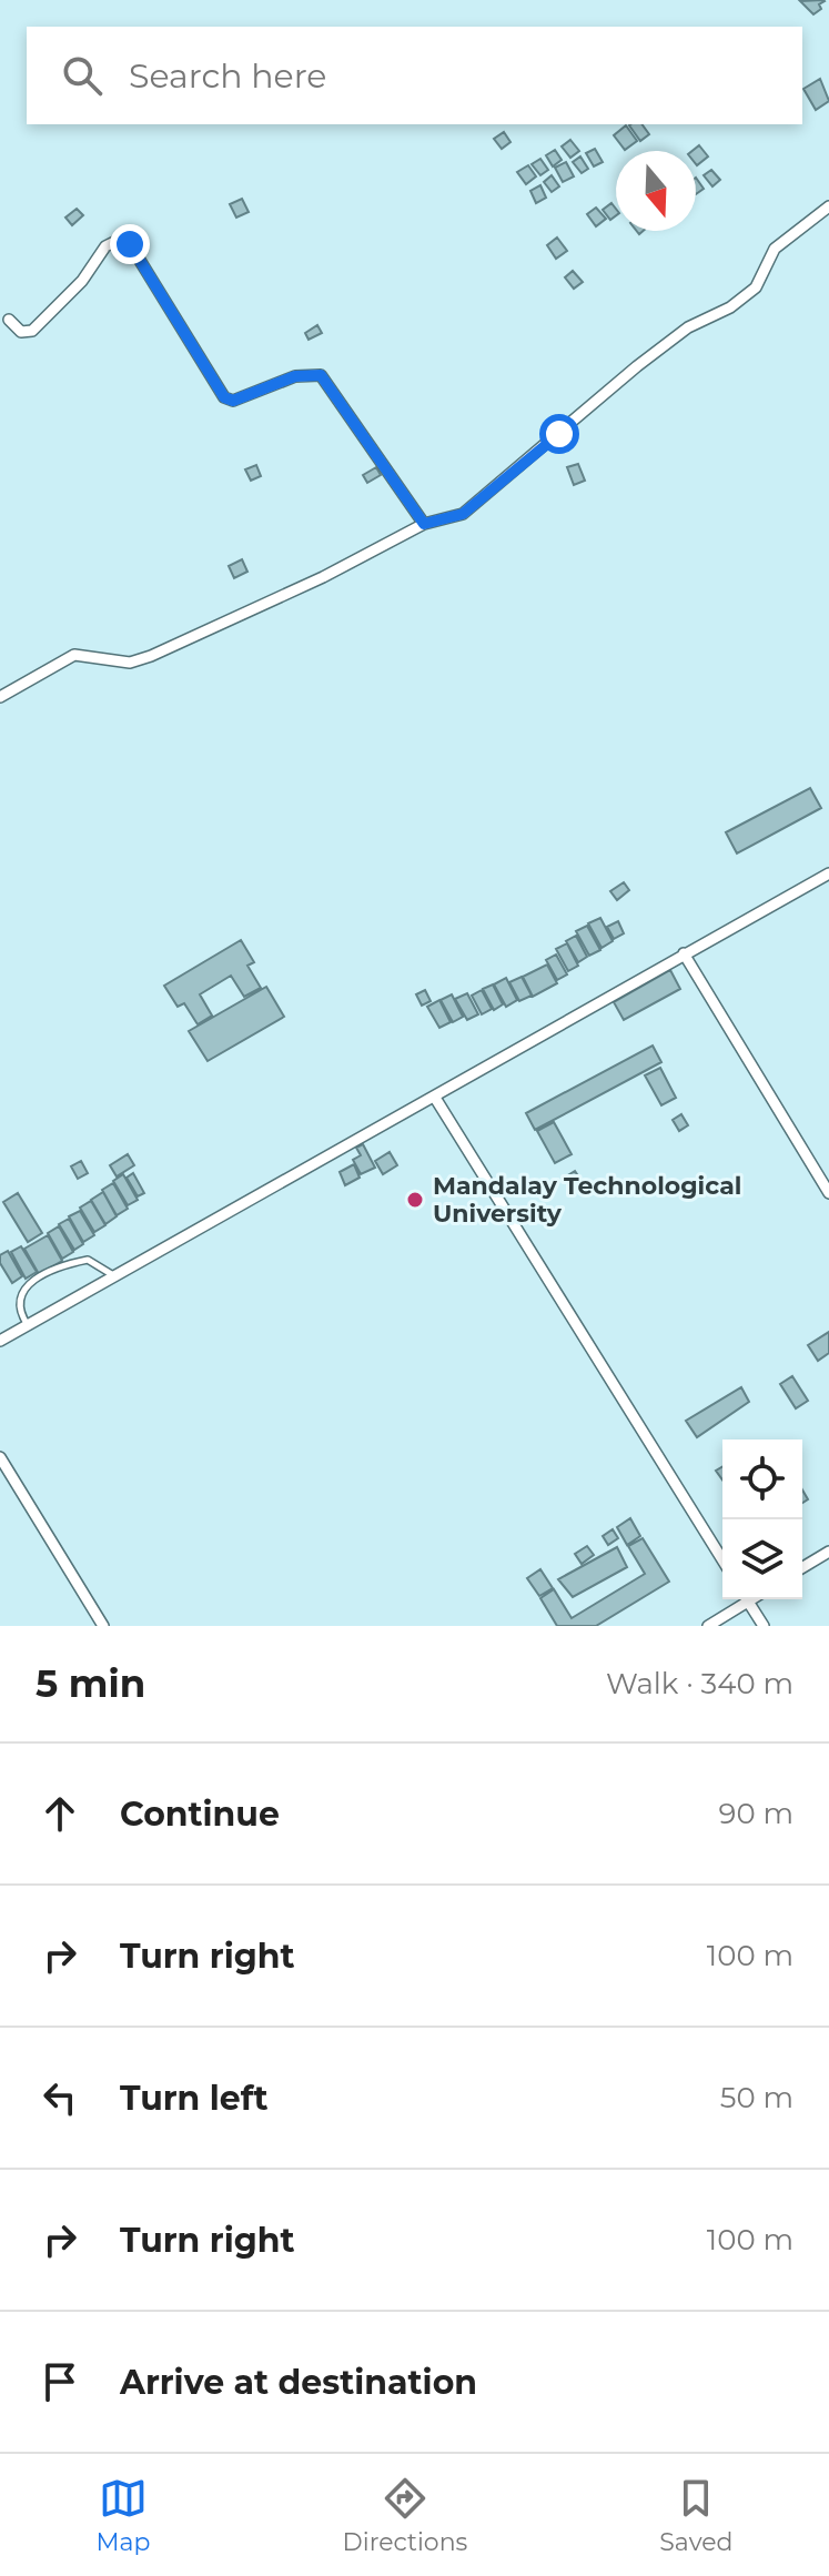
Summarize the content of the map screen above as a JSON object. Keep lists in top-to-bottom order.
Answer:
{
  "places": ["Mandalay Technological University"],
  "north": "bottom",
  "page": {
    "search": "Search here",
    "heading": ["5 min", "Walk · 340 m"],
    "list": [
      ["Continue", "90 m"],
      ["Turn right", "100 m"],
      ["Turn left", "50 m"],
      ["Turn right", "100 m"],
      "Arrive at destination"
    ],
    "nav": ["Map", "Directions", "Saved"]
  }
}
